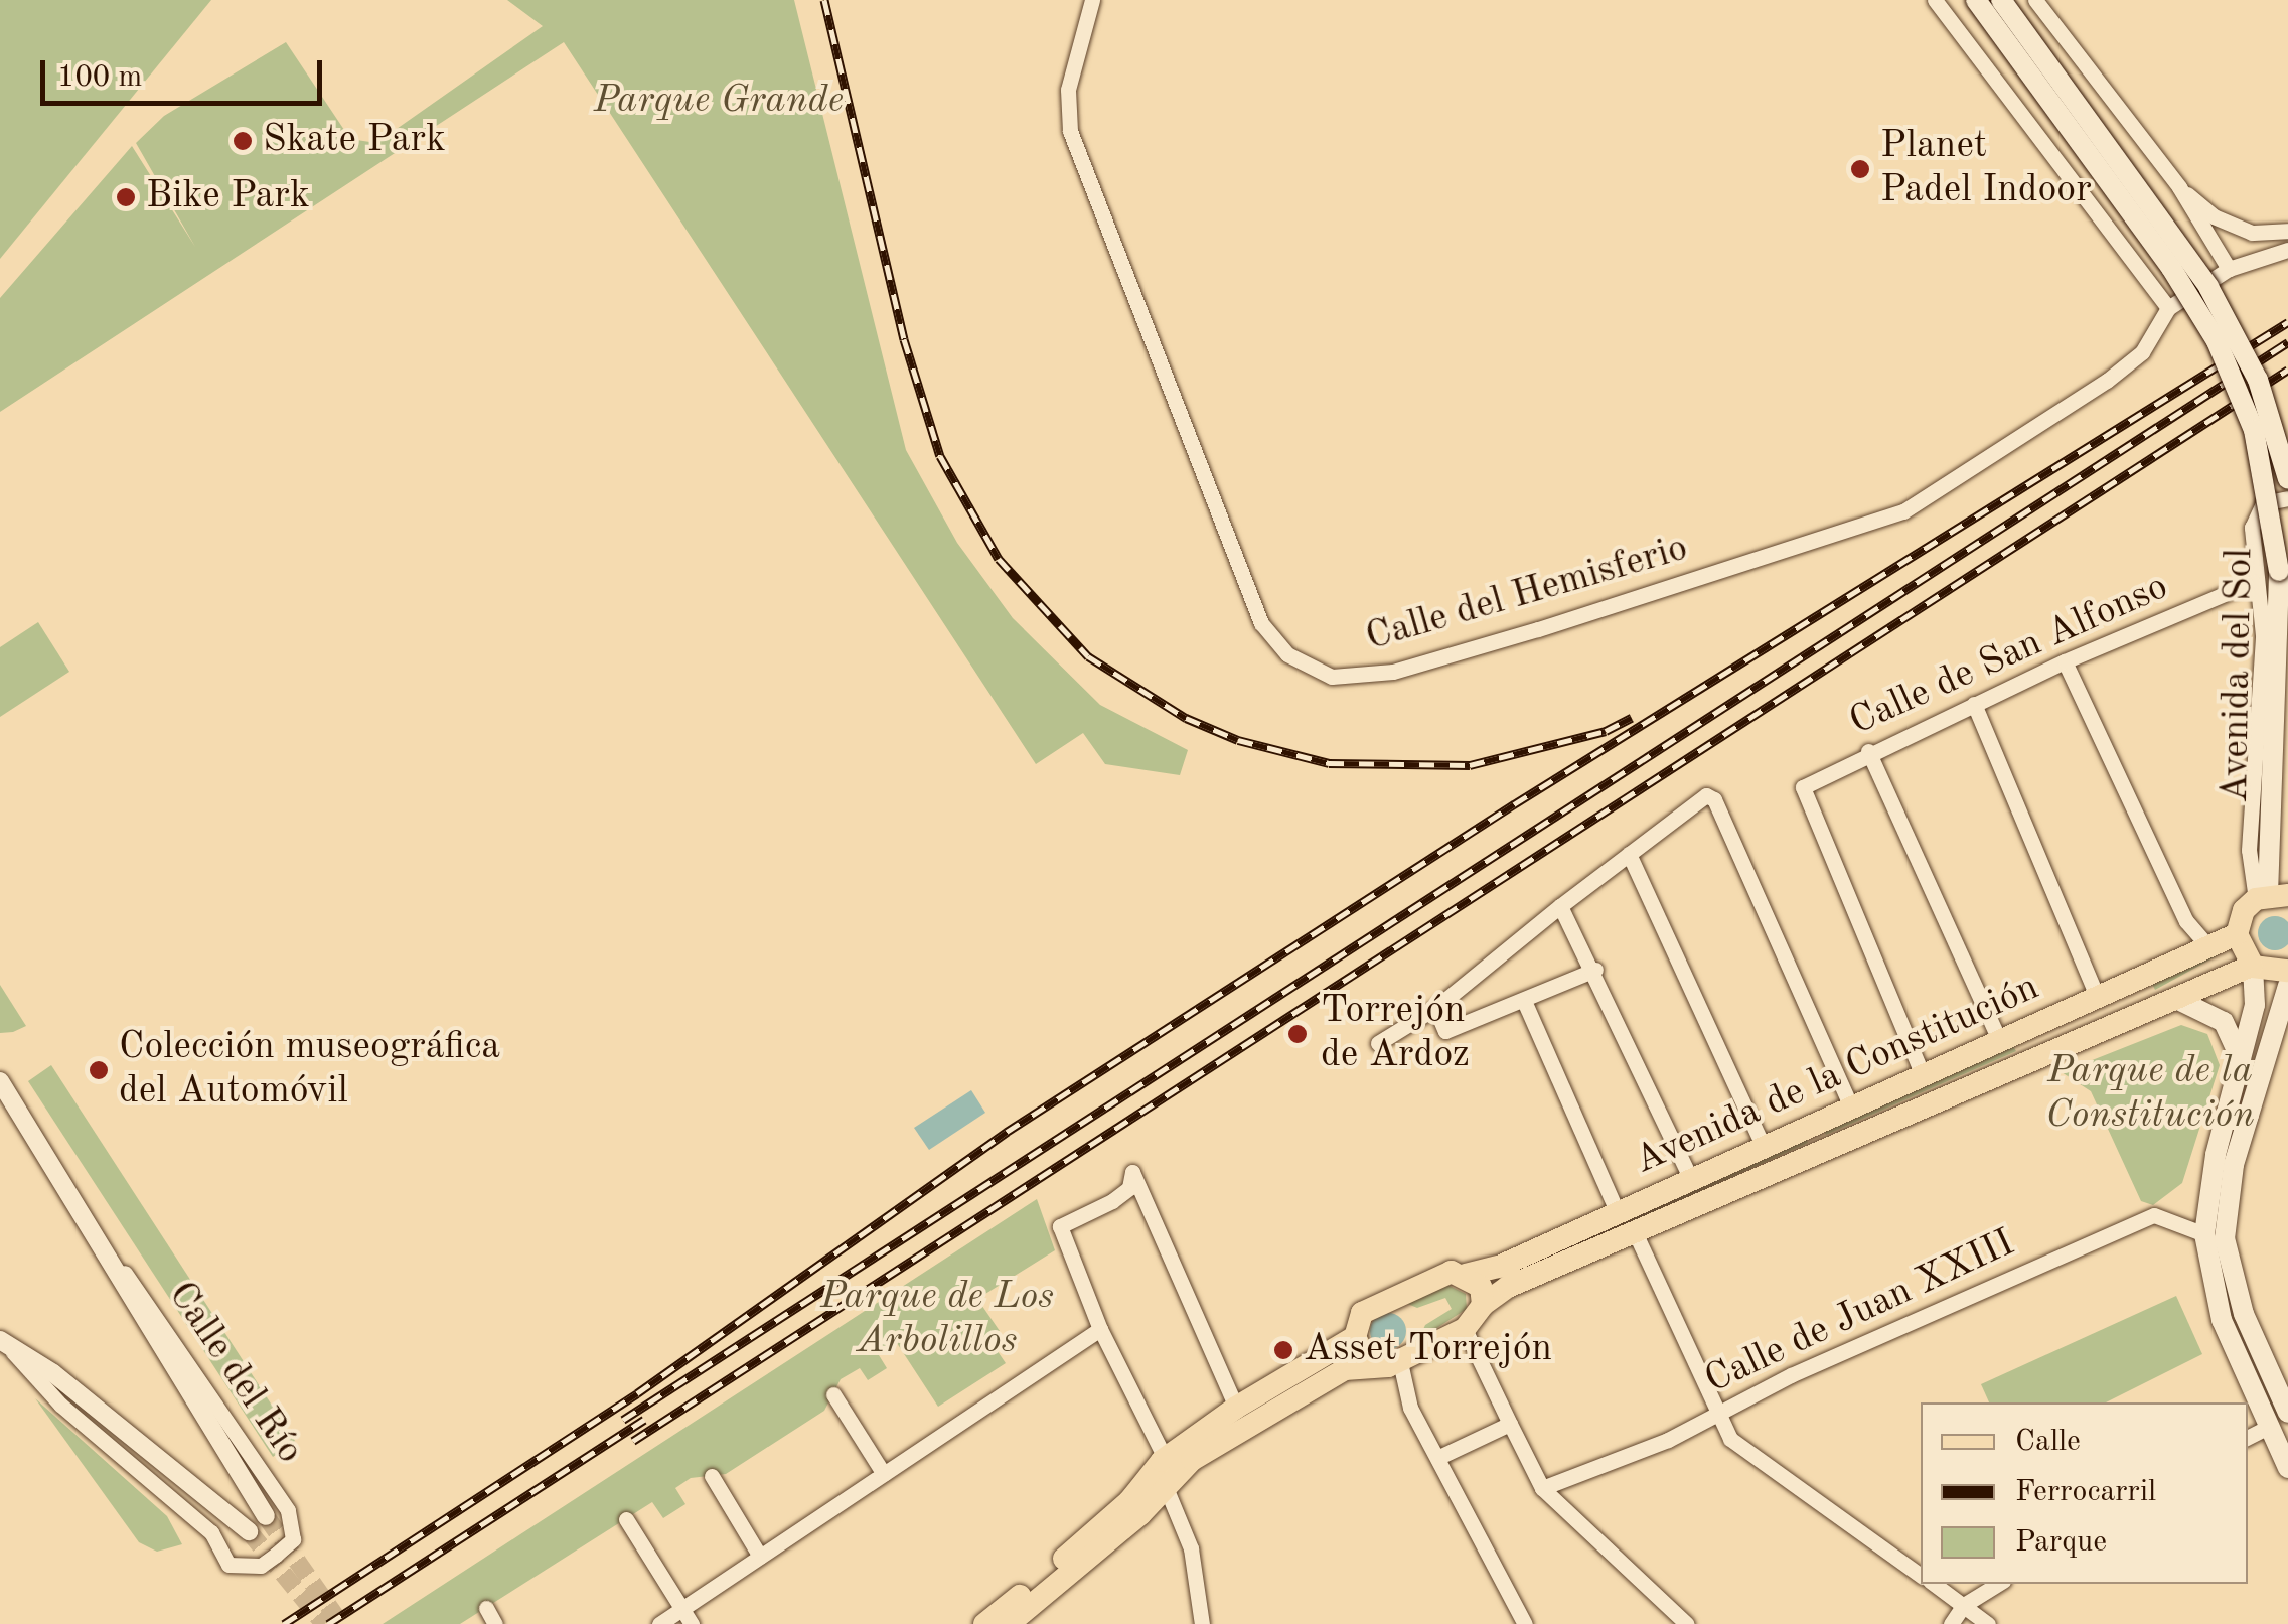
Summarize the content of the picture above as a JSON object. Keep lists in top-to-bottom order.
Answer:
{
  "streets": {
    "main road": ["Avenida del Sol", "Avenida de la Constitución"],
    "street": [
      "Calle del Hemisferio",
      "Calle de San Alfonso",
      "Calle de Juan XXIII",
      "Calle del Río"
    ]
  },
  "crossings": [
    ["Calle de San Alfonso", "Avenida de la Constitución"]
  ],
  "parks": ["Parque Grande", "Parque de la Constitución", "Parque de Los Arbolillos"],
  "places": [
    "Skate Park",
    "Planet Padel Indoor",
    "Bike Park",
    "Torrejón de Ardoz",
    "Colección museográfica del Automóvil",
    "Asset Torrejón"
  ],
  "legend": ["Calle", "Ferrocarril", "Parque"],
  "scale_bar": "100 m"
}
